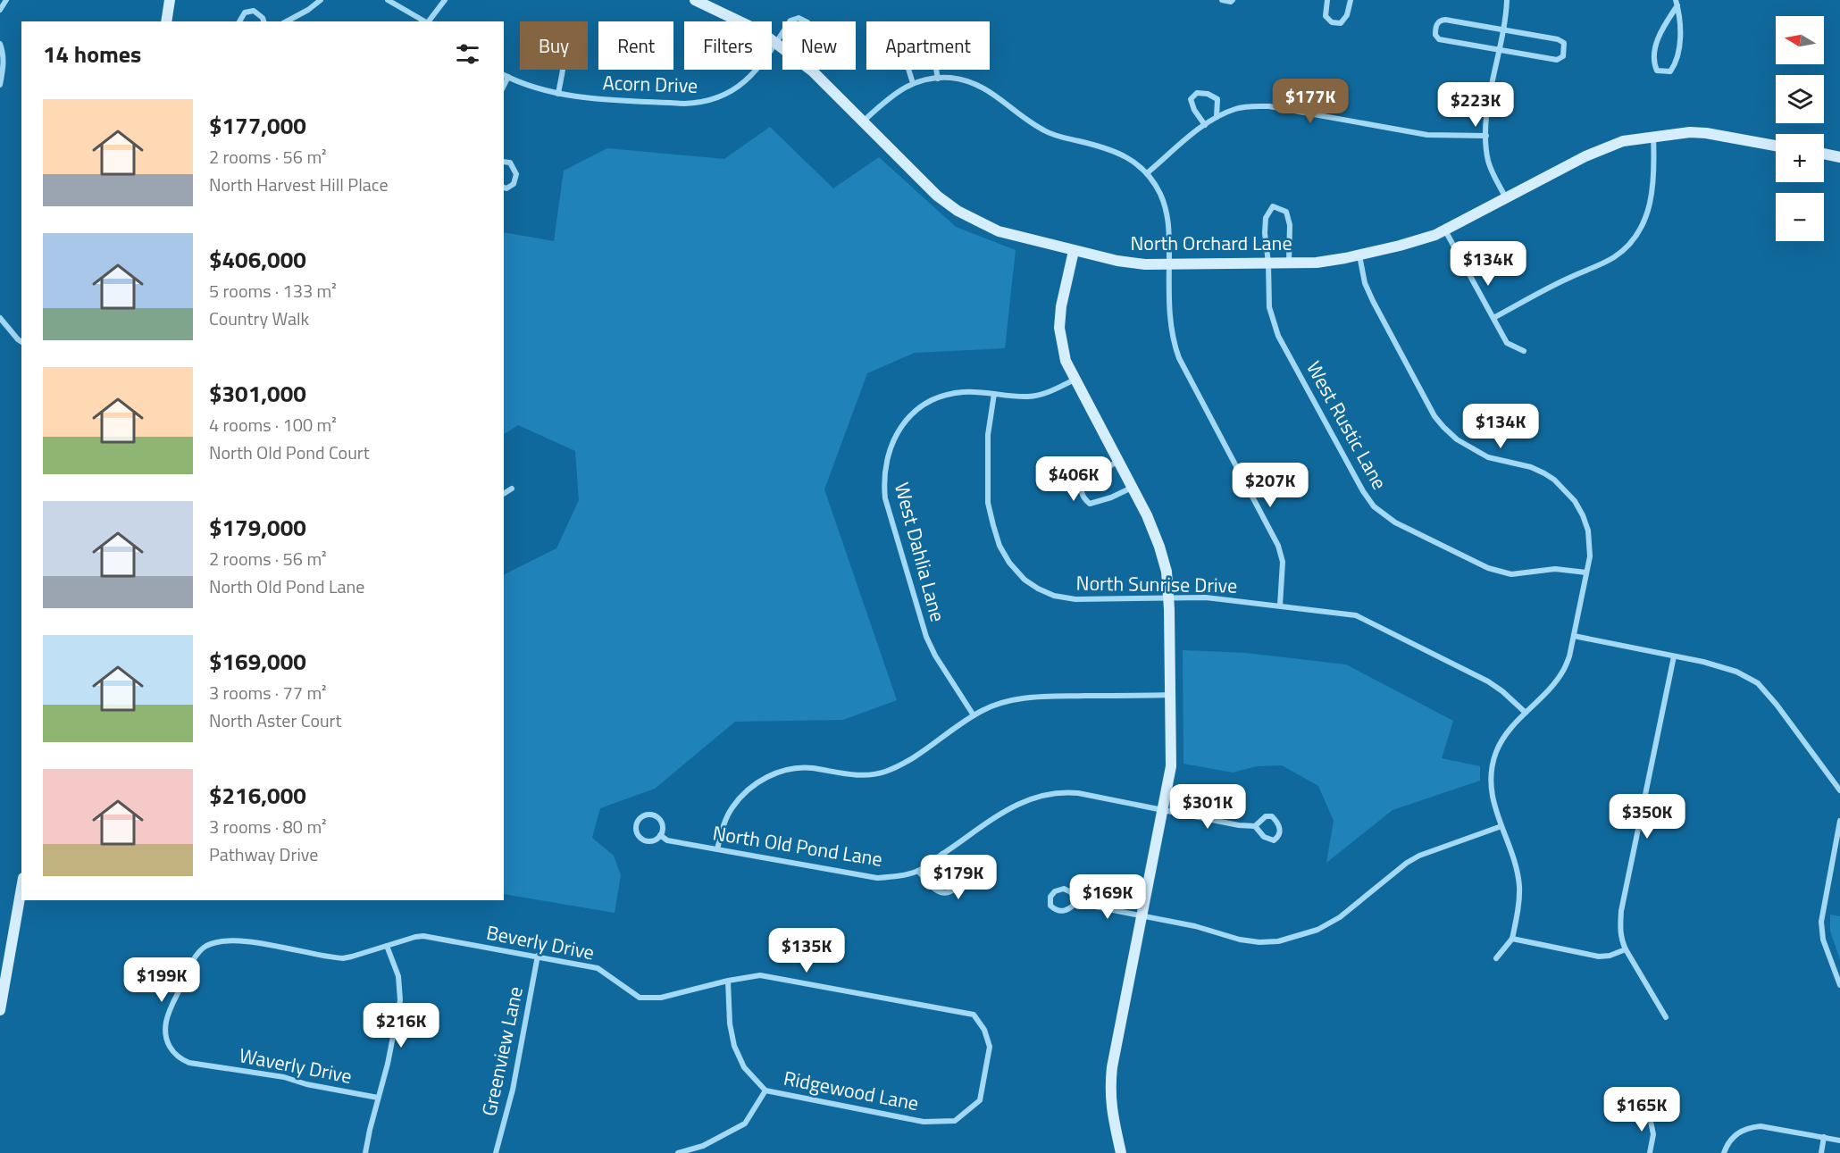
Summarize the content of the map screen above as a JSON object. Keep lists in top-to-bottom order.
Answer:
{
  "streets": {
    "street": [
      "Acorn Drive",
      "North Orchard Lane",
      "West Rustic Lane",
      "West Dahlia Lane",
      "North Sunrise Drive",
      "North Old Pond Lane",
      "Beverly Drive",
      "Greenview Lane",
      "Waverly Drive",
      "Ridgewood Lane"
    ]
  },
  "crossings": [
    ["Acorn Drive", "North Orchard Lane"],
    ["North Orchard Lane", "West Rustic Lane"],
    ["West Dahlia Lane", "North Sunrise Drive"],
    ["Beverly Drive", "Greenview Lane"],
    ["Beverly Drive", "Waverly Drive"],
    ["Beverly Drive", "Ridgewood Lane"]
  ],
  "north": "left",
  "page": {
    "map_buttons": ["+", "−"],
    "chip": [
      "Buy",
      "Rent",
      "Filters",
      "New",
      "Apartment"
    ],
    "heading": "14 homes",
    "price": [
      "$177K",
      "$223K",
      "$134K",
      "$134K",
      "$406K",
      "$207K",
      "$301K",
      "$350K",
      "$179K",
      "$169K",
      "$135K",
      "$199K",
      "$216K",
      "$165K"
    ],
    "list": [
      {
        "name": "$177,000",
        "note": "2 rooms · 56 m² · North Harvest Hill Place"
      },
      {
        "name": "$406,000",
        "note": "5 rooms · 133 m² · Country Walk"
      },
      {
        "name": "$301,000",
        "note": "4 rooms · 100 m² · North Old Pond Court"
      },
      {
        "name": "$179,000",
        "note": "2 rooms · 56 m² · North Old Pond Lane"
      },
      {
        "name": "$169,000",
        "note": "3 rooms · 77 m² · North Aster Court"
      },
      {
        "name": "$216,000",
        "note": "3 rooms · 80 m² · Pathway Drive"
      }
    ]
  }
}
